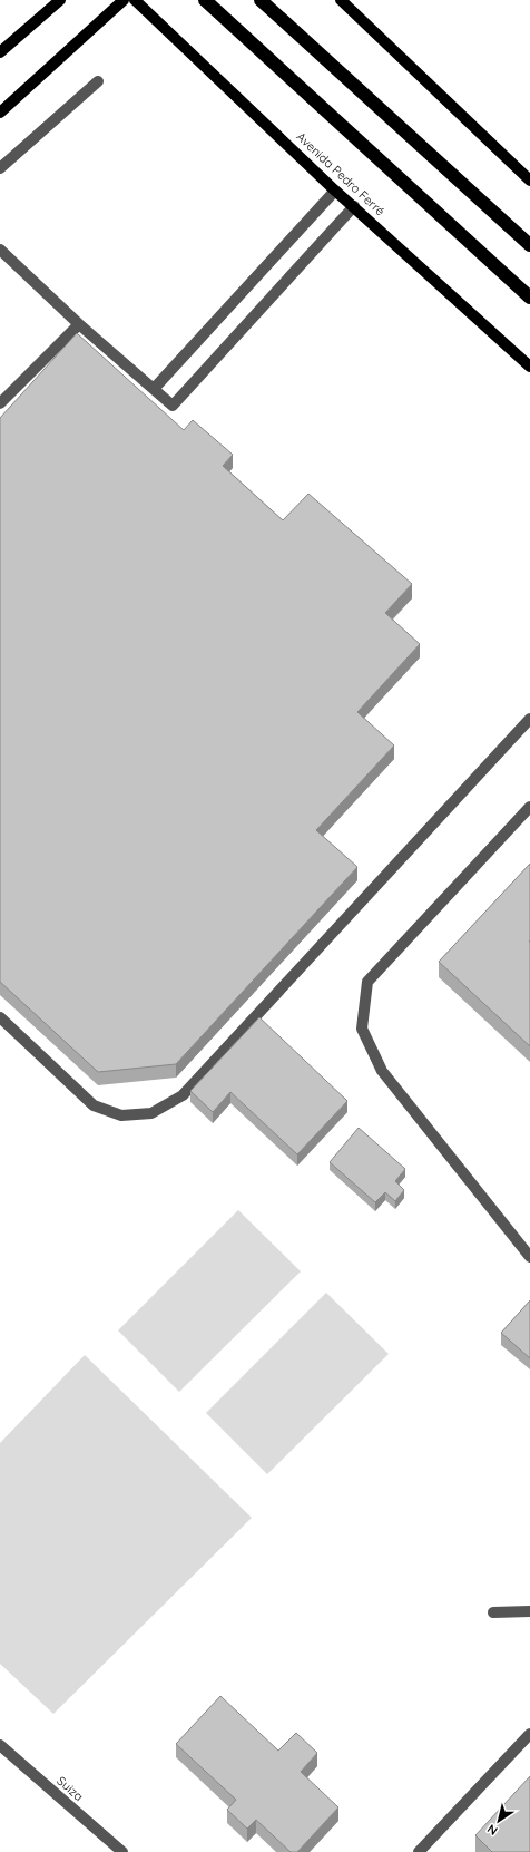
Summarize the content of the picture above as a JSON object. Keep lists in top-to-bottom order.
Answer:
{
  "streets": {
    "main road": ["Avenida Pedro Ferré"],
    "street": ["Suiza"]
  },
  "north": "bottom left"
}
